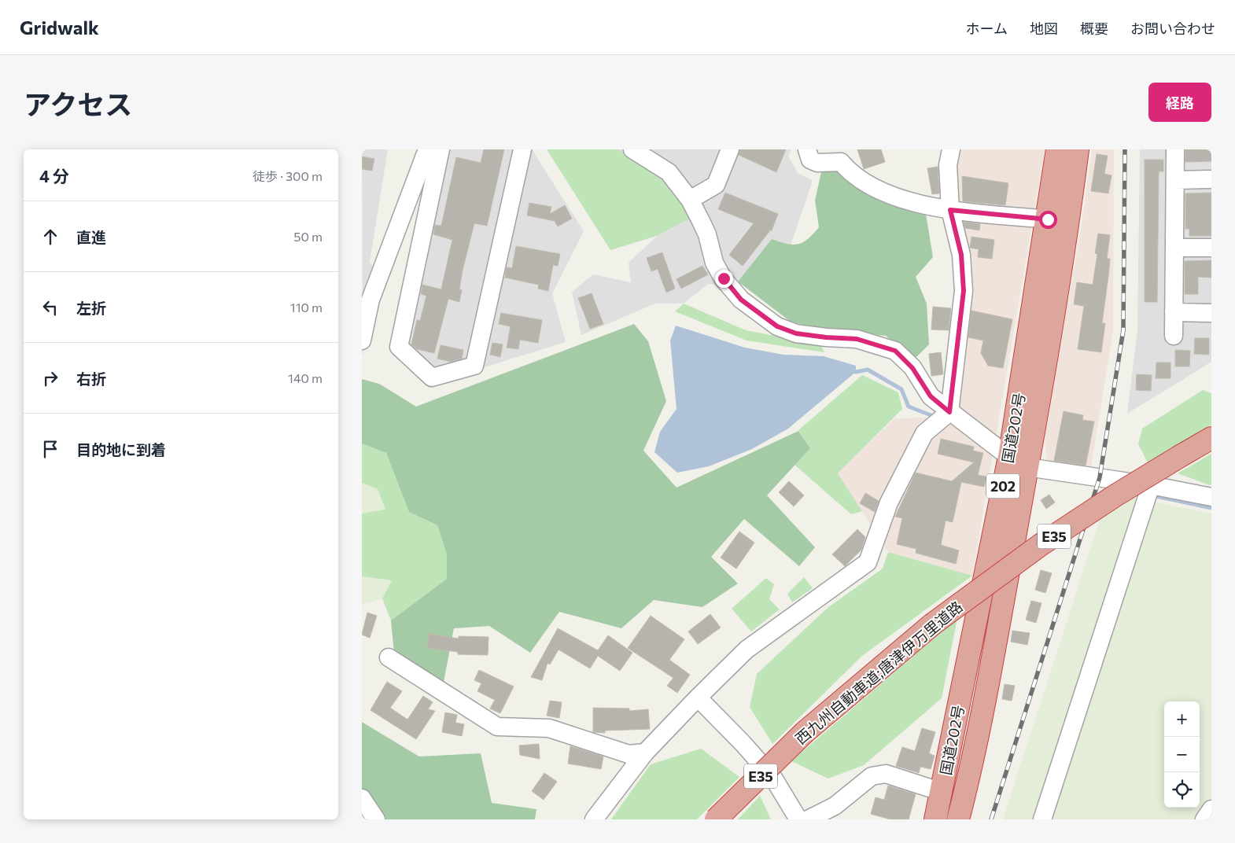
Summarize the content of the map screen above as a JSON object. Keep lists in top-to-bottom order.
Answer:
{
  "streets": {
    "highway": [
      "国道202号",
      "202",
      "E35",
      "西九州自動車道;唐津伊万里道路"
    ]
  },
  "page": {
    "header": "Gridwalk",
    "nav": [
      "ホーム",
      "地図",
      "概要",
      "お問い合わせ"
    ],
    "title": "アクセス",
    "buttons": "経路",
    "heading": ["4 分", "徒歩 · 300 m"],
    "list": [
      ["直進", "50 m"],
      ["左折", "110 m"],
      ["右折", "140 m"],
      "目的地に到着"
    ],
    "map_buttons": ["+", "−"]
  }
}
